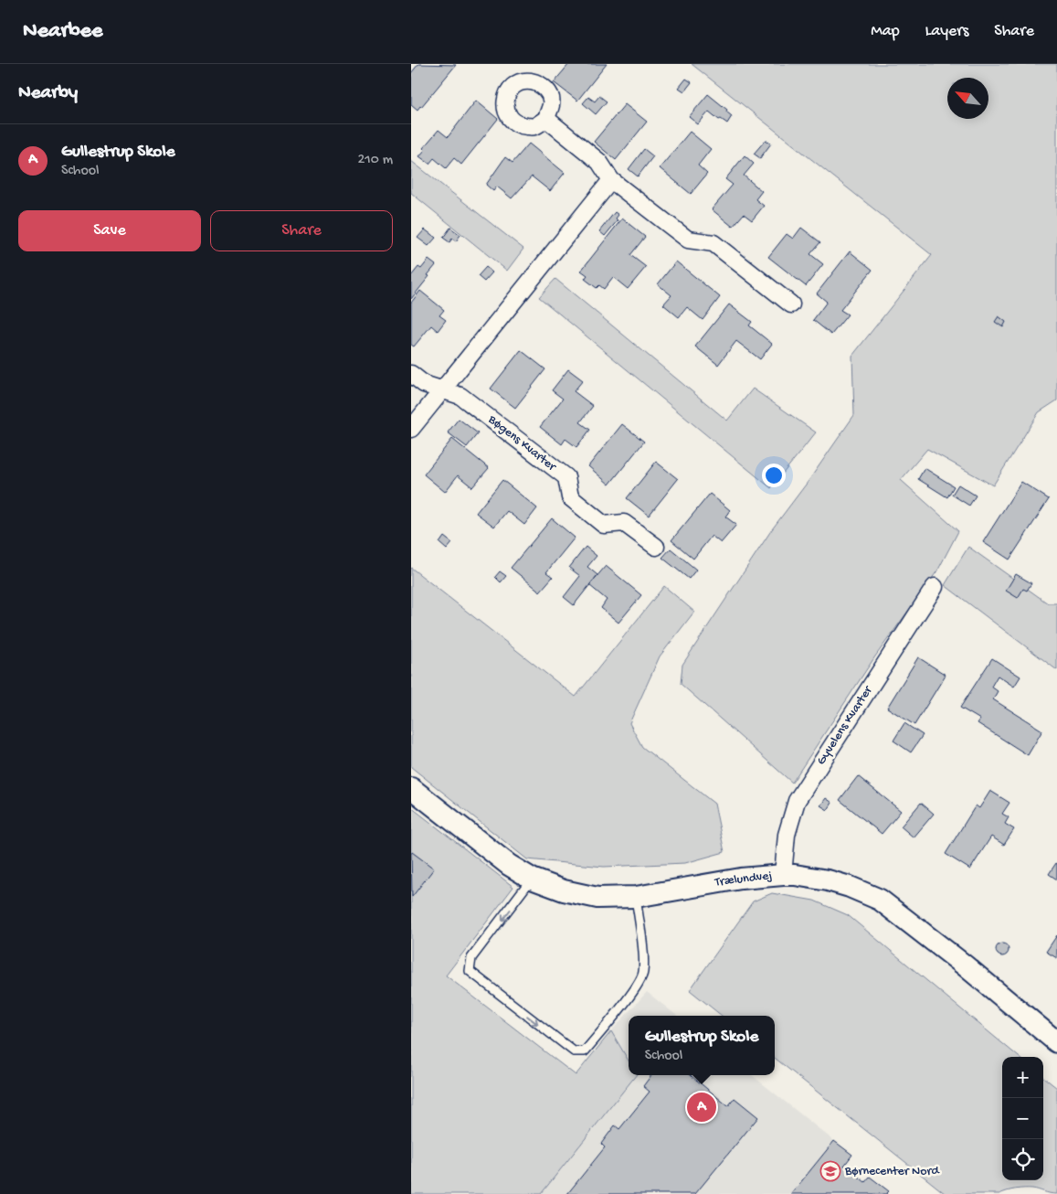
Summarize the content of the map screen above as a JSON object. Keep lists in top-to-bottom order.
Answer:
{
  "streets": {
    "street": ["Bøgens Kvarter", "Gyvelens Kvarter", "Trælundvej"]
  },
  "crossings": [
    ["Gyvelens Kvarter", "Trælundvej"]
  ],
  "places": {
    "school or university": ["Børnecenter Nord"]
  },
  "north": "top left",
  "page": {
    "header": "Nearbee",
    "nav": ["Map", "Layers", "Share"],
    "heading": "Nearby",
    "list": [
      {
        "mark": "A",
        "name": "Gullestrup Skole",
        "note": "School",
        "value": "210 m"
      }
    ],
    "buttons": ["Save", "Share"],
    "popup": ["Gullestrup Skole", "School"],
    "map_buttons": ["+", "−"],
    "pins": "A"
  }
}
